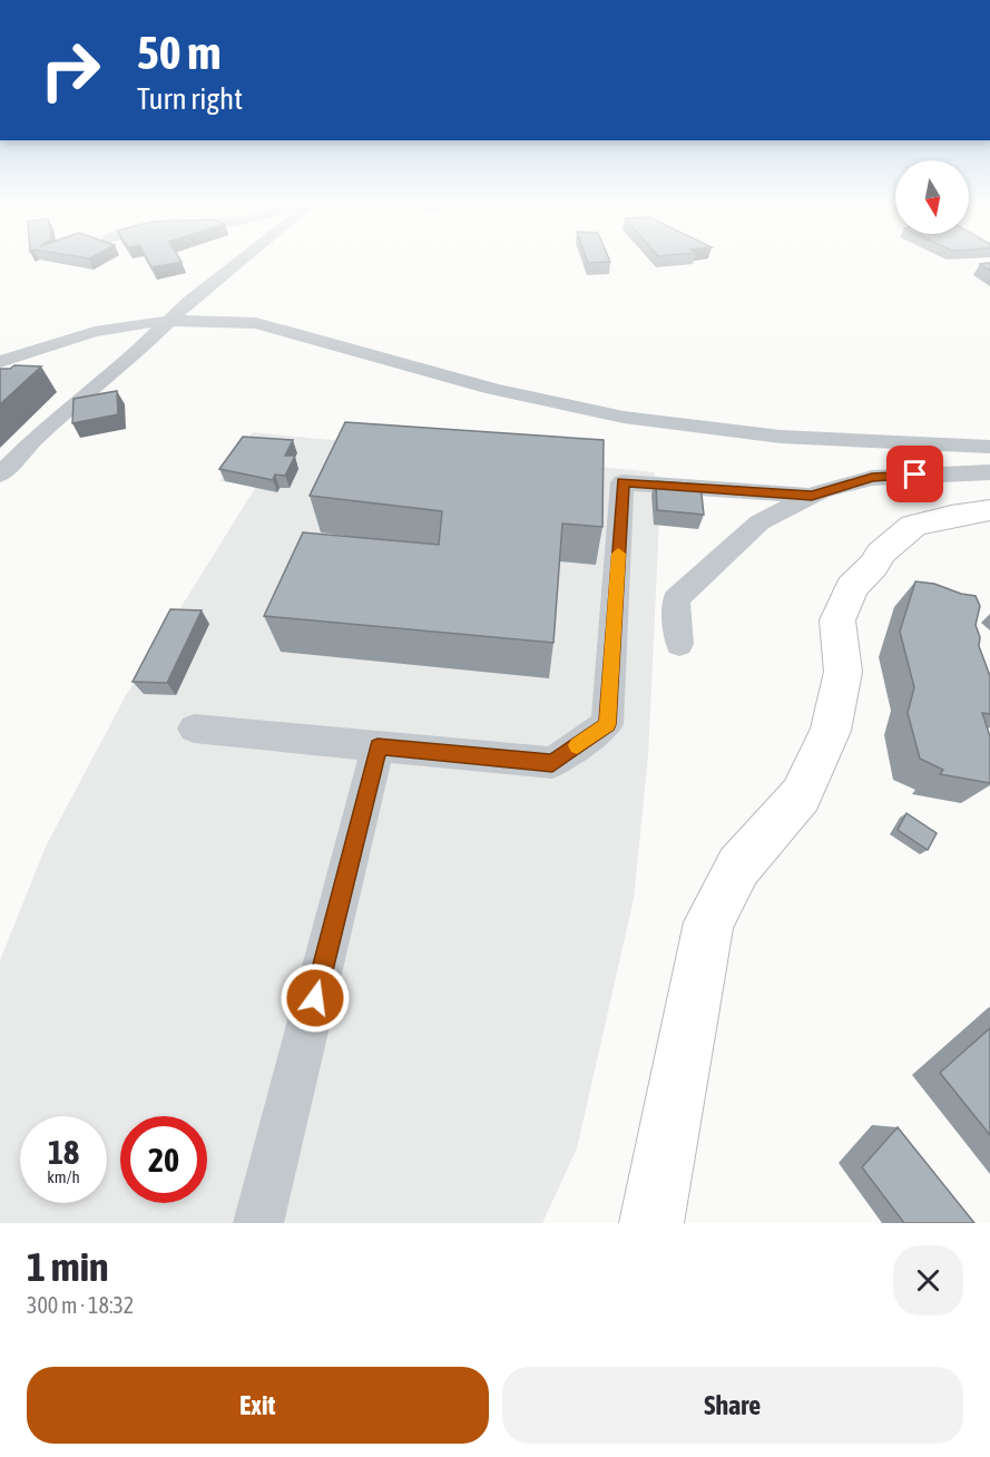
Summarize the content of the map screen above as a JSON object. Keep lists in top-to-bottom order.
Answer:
{
  "north": "bottom",
  "page": {
    "turn": ["50 m", "Turn right"],
    "speed": "18 km/h",
    "limit": "20",
    "heading": ["1 min", "300 m · 18:32"],
    "buttons": ["Exit", "Share"]
  }
}
